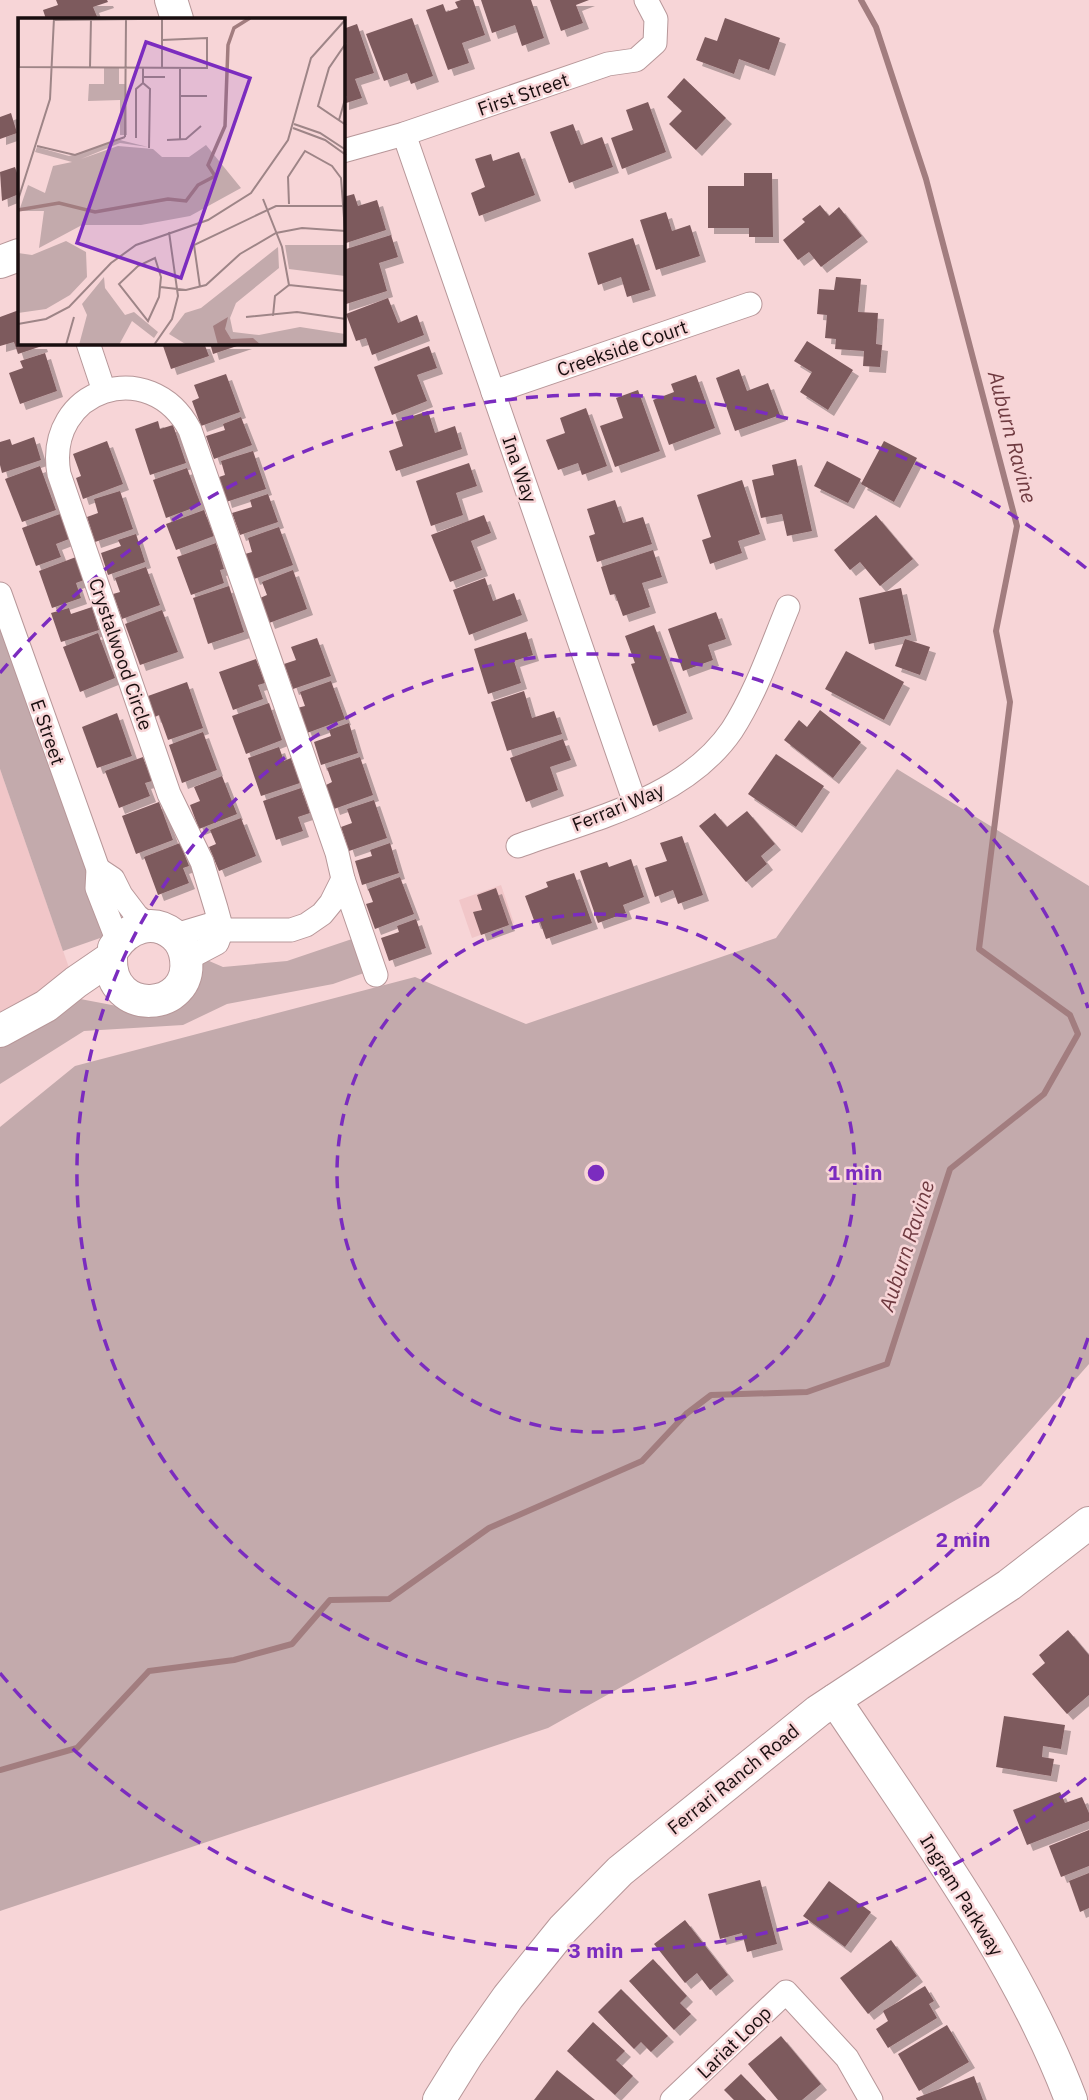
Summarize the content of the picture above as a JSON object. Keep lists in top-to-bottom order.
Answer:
{
  "streets": {
    "street": [
      "First Street",
      "Creekside Court",
      "Ina Way",
      "Crystalwood Circle",
      "E Street",
      "Ferrari Way",
      "Ferrari Ranch Road",
      "Ingram Parkway",
      "Lariat Loop"
    ]
  },
  "crossings": [
    ["First Street", "Ina Way"],
    ["Creekside Court", "Ina Way"],
    ["Ina Way", "Ferrari Way"],
    ["Ferrari Ranch Road", "Ingram Parkway"]
  ],
  "water": ["Auburn Ravine"],
  "rings": ["1 min", "2 min", "3 min"]
}
